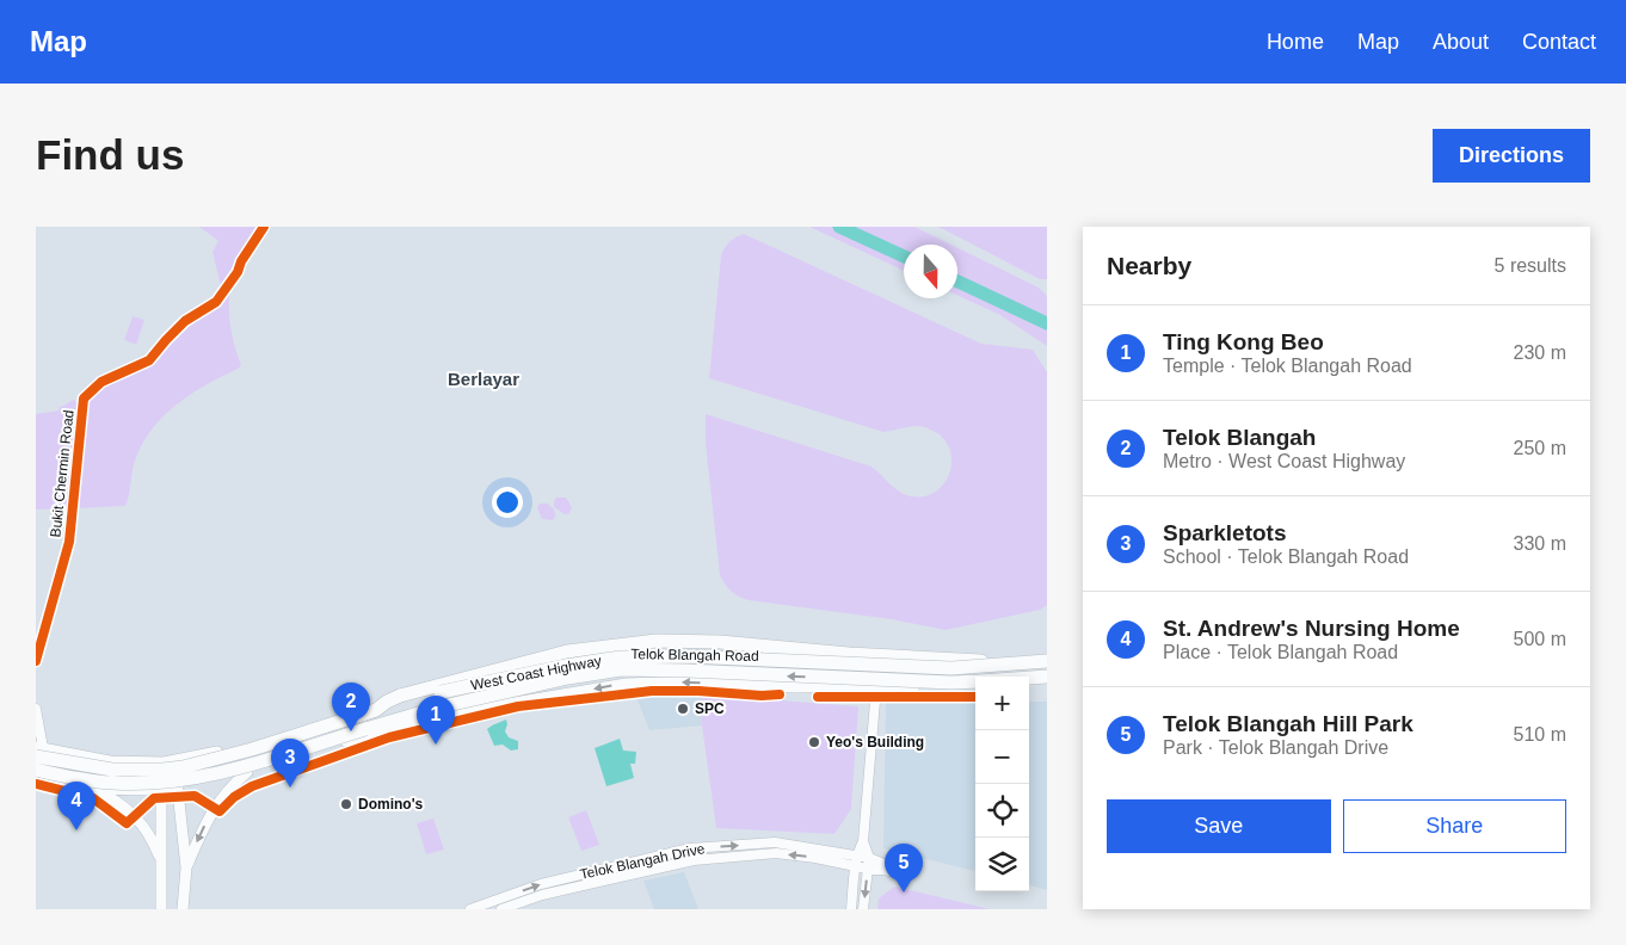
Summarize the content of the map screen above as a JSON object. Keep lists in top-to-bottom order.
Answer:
{
  "streets": {
    "highway": ["West Coast Highway"],
    "main road": ["Telok Blangah Road"],
    "street": ["Bukit Chermin Road", "Telok Blangah Drive"]
  },
  "crossings": [
    ["Telok Blangah Road", "West Coast Highway"]
  ],
  "districts": ["Berlayar"],
  "places": ["SPC", "Yeo's Building", "Domino's"],
  "north": "bottom",
  "page": {
    "header": "Map",
    "nav": [
      "Home",
      "Map",
      "About",
      "Contact"
    ],
    "buttons": [
      "Directions",
      ["Save", "Share"]
    ],
    "title": "Find us",
    "heading": ["Nearby", "5 results"],
    "list": [
      {
        "mark": "1",
        "name": "Ting Kong Beo",
        "note": "Temple · Telok Blangah Road",
        "value": "230 m"
      },
      {
        "mark": "2",
        "name": "Telok Blangah",
        "note": "Metro · West Coast Highway",
        "value": "250 m"
      },
      {
        "mark": "3",
        "name": "Sparkletots",
        "note": "School · Telok Blangah Road",
        "value": "330 m"
      },
      {
        "mark": "4",
        "name": "St. Andrew's Nursing Home",
        "note": "Place · Telok Blangah Road",
        "value": "500 m"
      },
      {
        "mark": "5",
        "name": "Telok Blangah Hill Park",
        "note": "Park · Telok Blangah Drive",
        "value": "510 m"
      }
    ],
    "map_buttons": ["+", "−"],
    "pins": [
      "2",
      "1",
      "3",
      "4",
      "5"
    ]
  }
}
